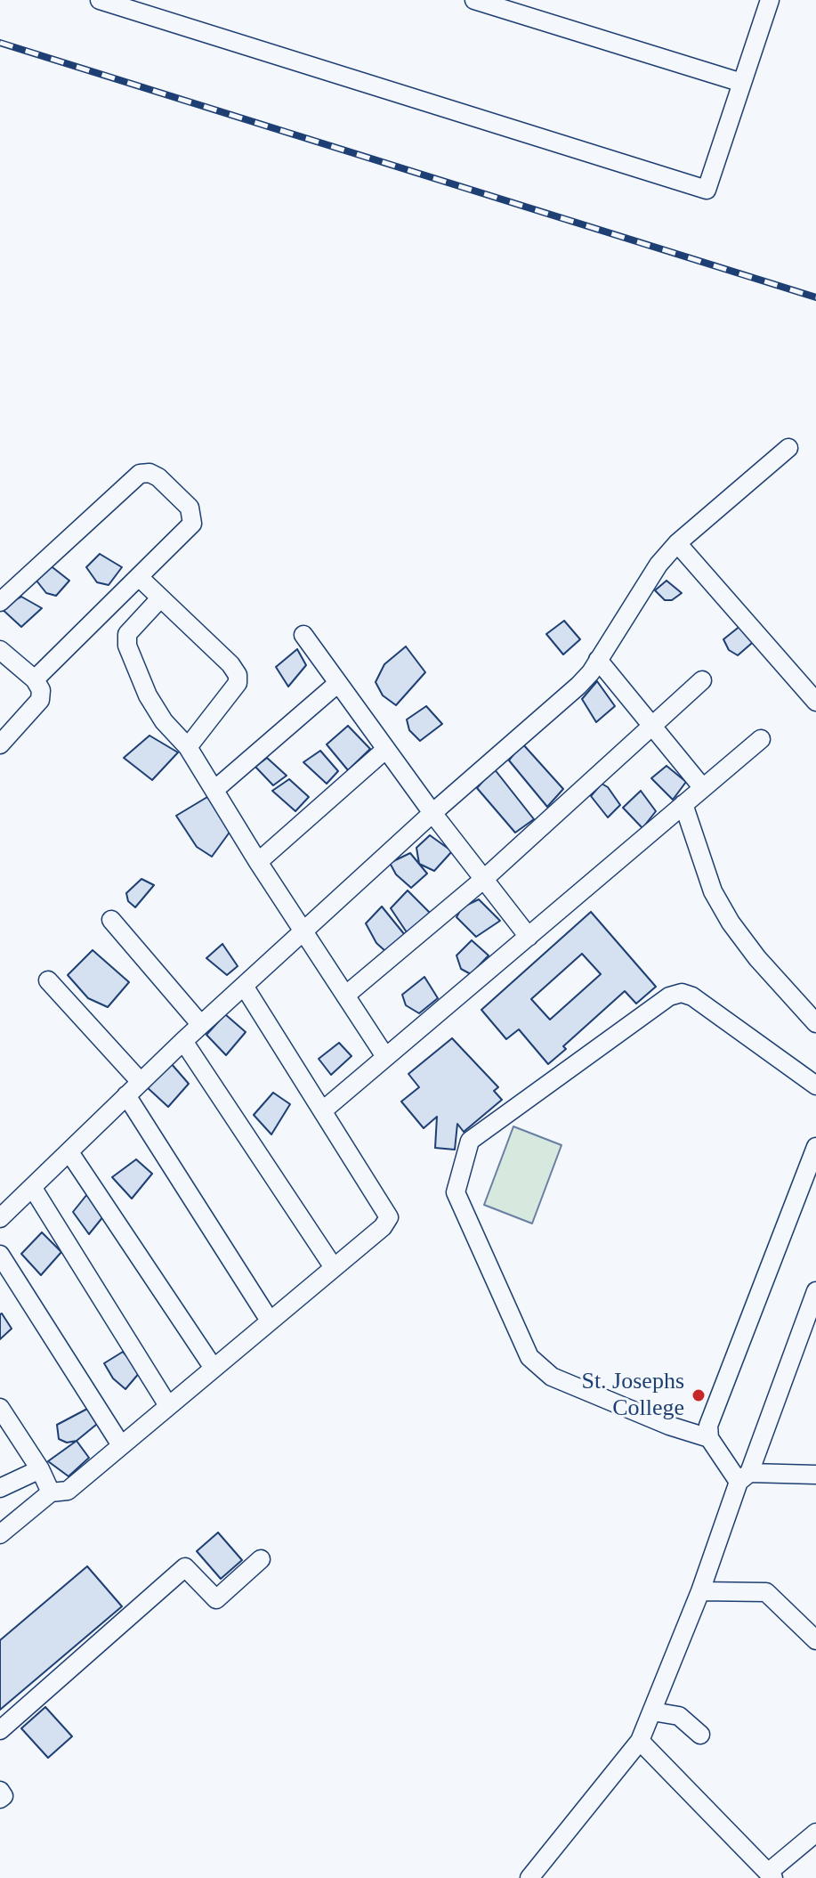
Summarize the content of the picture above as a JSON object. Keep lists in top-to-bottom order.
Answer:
{
  "places": ["St. Josephs College"]
}
